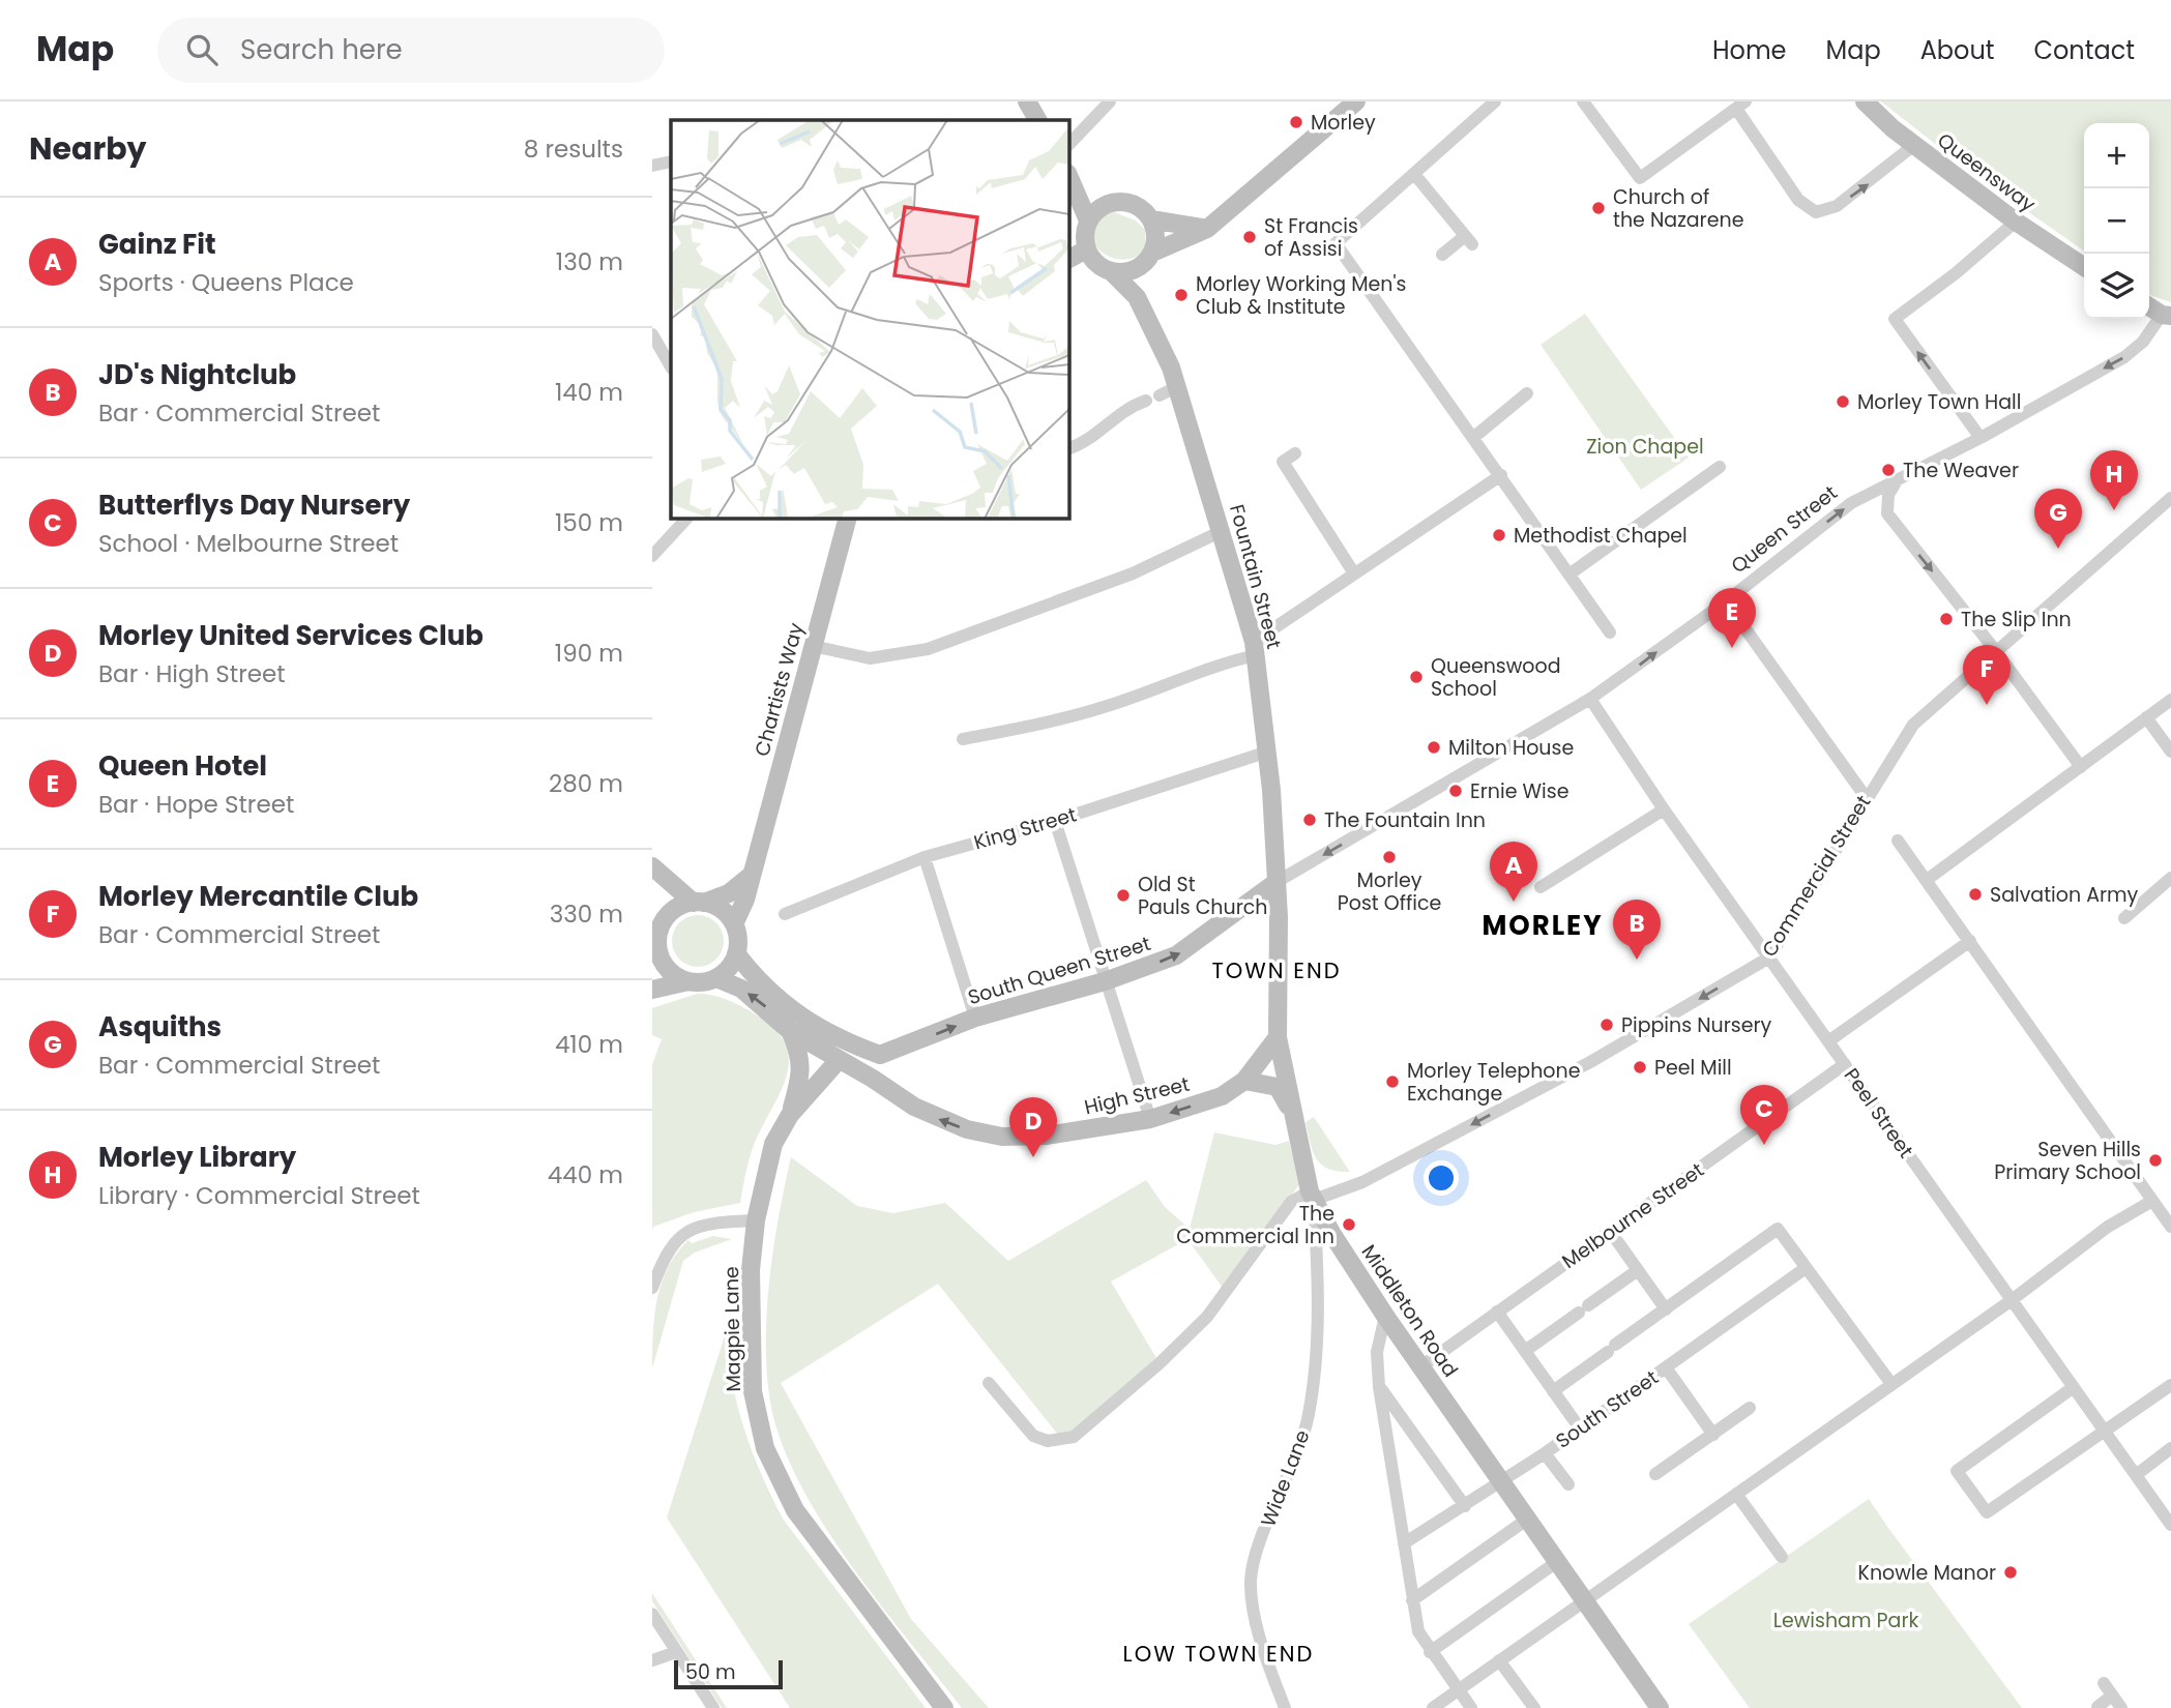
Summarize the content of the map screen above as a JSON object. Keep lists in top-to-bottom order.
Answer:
{
  "streets": {
    "main road": [
      "Queensway",
      "Fountain Street",
      "Chartists Way",
      "South Queen Street",
      "High Street",
      "Middleton Road",
      "Magpie Lane"
    ],
    "street": [
      "Queen Street",
      "King Street",
      "Commercial Street",
      "Peel Street",
      "Melbourne Street",
      "South Street",
      "Wide Lane"
    ]
  },
  "crossings": [
    ["Queen Street", "Fountain Street"],
    ["Queen Street", "South Queen Street"],
    ["Queen Street", "Peel Street"],
    ["Queen Street", "Middleton Road"],
    ["Fountain Street", "King Street"],
    ["Fountain Street", "South Queen Street"],
    ["Fountain Street", "Middleton Road"],
    ["Commercial Street", "Peel Street"],
    ["Commercial Street", "Middleton Road"],
    ["Commercial Street", "Wide Lane"],
    ["South Queen Street", "Middleton Road"],
    ["High Street", "Middleton Road"],
    ["High Street", "Magpie Lane"],
    ["Peel Street", "Melbourne Street"],
    ["Melbourne Street", "Middleton Road"],
    ["Middleton Road", "South Street"],
    ["Middleton Road", "Wide Lane"]
  ],
  "one_way": ["South Queen Street", "High Street"],
  "districts": ["MORLEY", "TOWN END", "LOW TOWN END"],
  "parks": ["Zion Chapel", "Lewisham Park"],
  "places": [
    "Morley",
    "Church of the Nazarene",
    "St Francis of Assisi",
    "Morley Working Men's Club & Institute",
    "Morley Town Hall",
    "The Weaver",
    "Methodist Chapel",
    "The Slip Inn",
    "Queenswood School",
    "Milton House",
    "Ernie Wise",
    "The Fountain Inn",
    "Morley Post Office",
    "Salvation Army",
    "Old St Pauls Church",
    "Pippins Nursery",
    "Peel Mill",
    "Morley Telephone Exchange",
    "Seven Hills Primary School",
    "The Commercial Inn",
    "Knowle Manor"
  ],
  "scale_bar": "50 m",
  "page": {
    "header": "Map",
    "search": "Search here",
    "nav": [
      "Home",
      "Map",
      "About",
      "Contact"
    ],
    "heading": ["Nearby", "8 results"],
    "map_buttons": ["+", "−"],
    "list": [
      {
        "mark": "A",
        "name": "Gainz Fit",
        "note": "Sports · Queens Place",
        "value": "130 m"
      },
      {
        "mark": "B",
        "name": "JD's Nightclub",
        "note": "Bar · Commercial Street",
        "value": "140 m"
      },
      {
        "mark": "C",
        "name": "Butterflys Day Nursery",
        "note": "School · Melbourne Street",
        "value": "150 m"
      },
      {
        "mark": "D",
        "name": "Morley United Services Club",
        "note": "Bar · High Street",
        "value": "190 m"
      },
      {
        "mark": "E",
        "name": "Queen Hotel",
        "note": "Bar · Hope Street",
        "value": "280 m"
      },
      {
        "mark": "F",
        "name": "Morley Mercantile Club",
        "note": "Bar · Commercial Street",
        "value": "330 m"
      },
      {
        "mark": "G",
        "name": "Asquiths",
        "note": "Bar · Commercial Street",
        "value": "410 m"
      },
      {
        "mark": "H",
        "name": "Morley Library",
        "note": "Library · Commercial Street",
        "value": "440 m"
      }
    ],
    "pins": [
      "H",
      "G",
      "E",
      "F",
      "A",
      "B",
      "C",
      "D"
    ],
    "scale": "50 m"
  }
}
